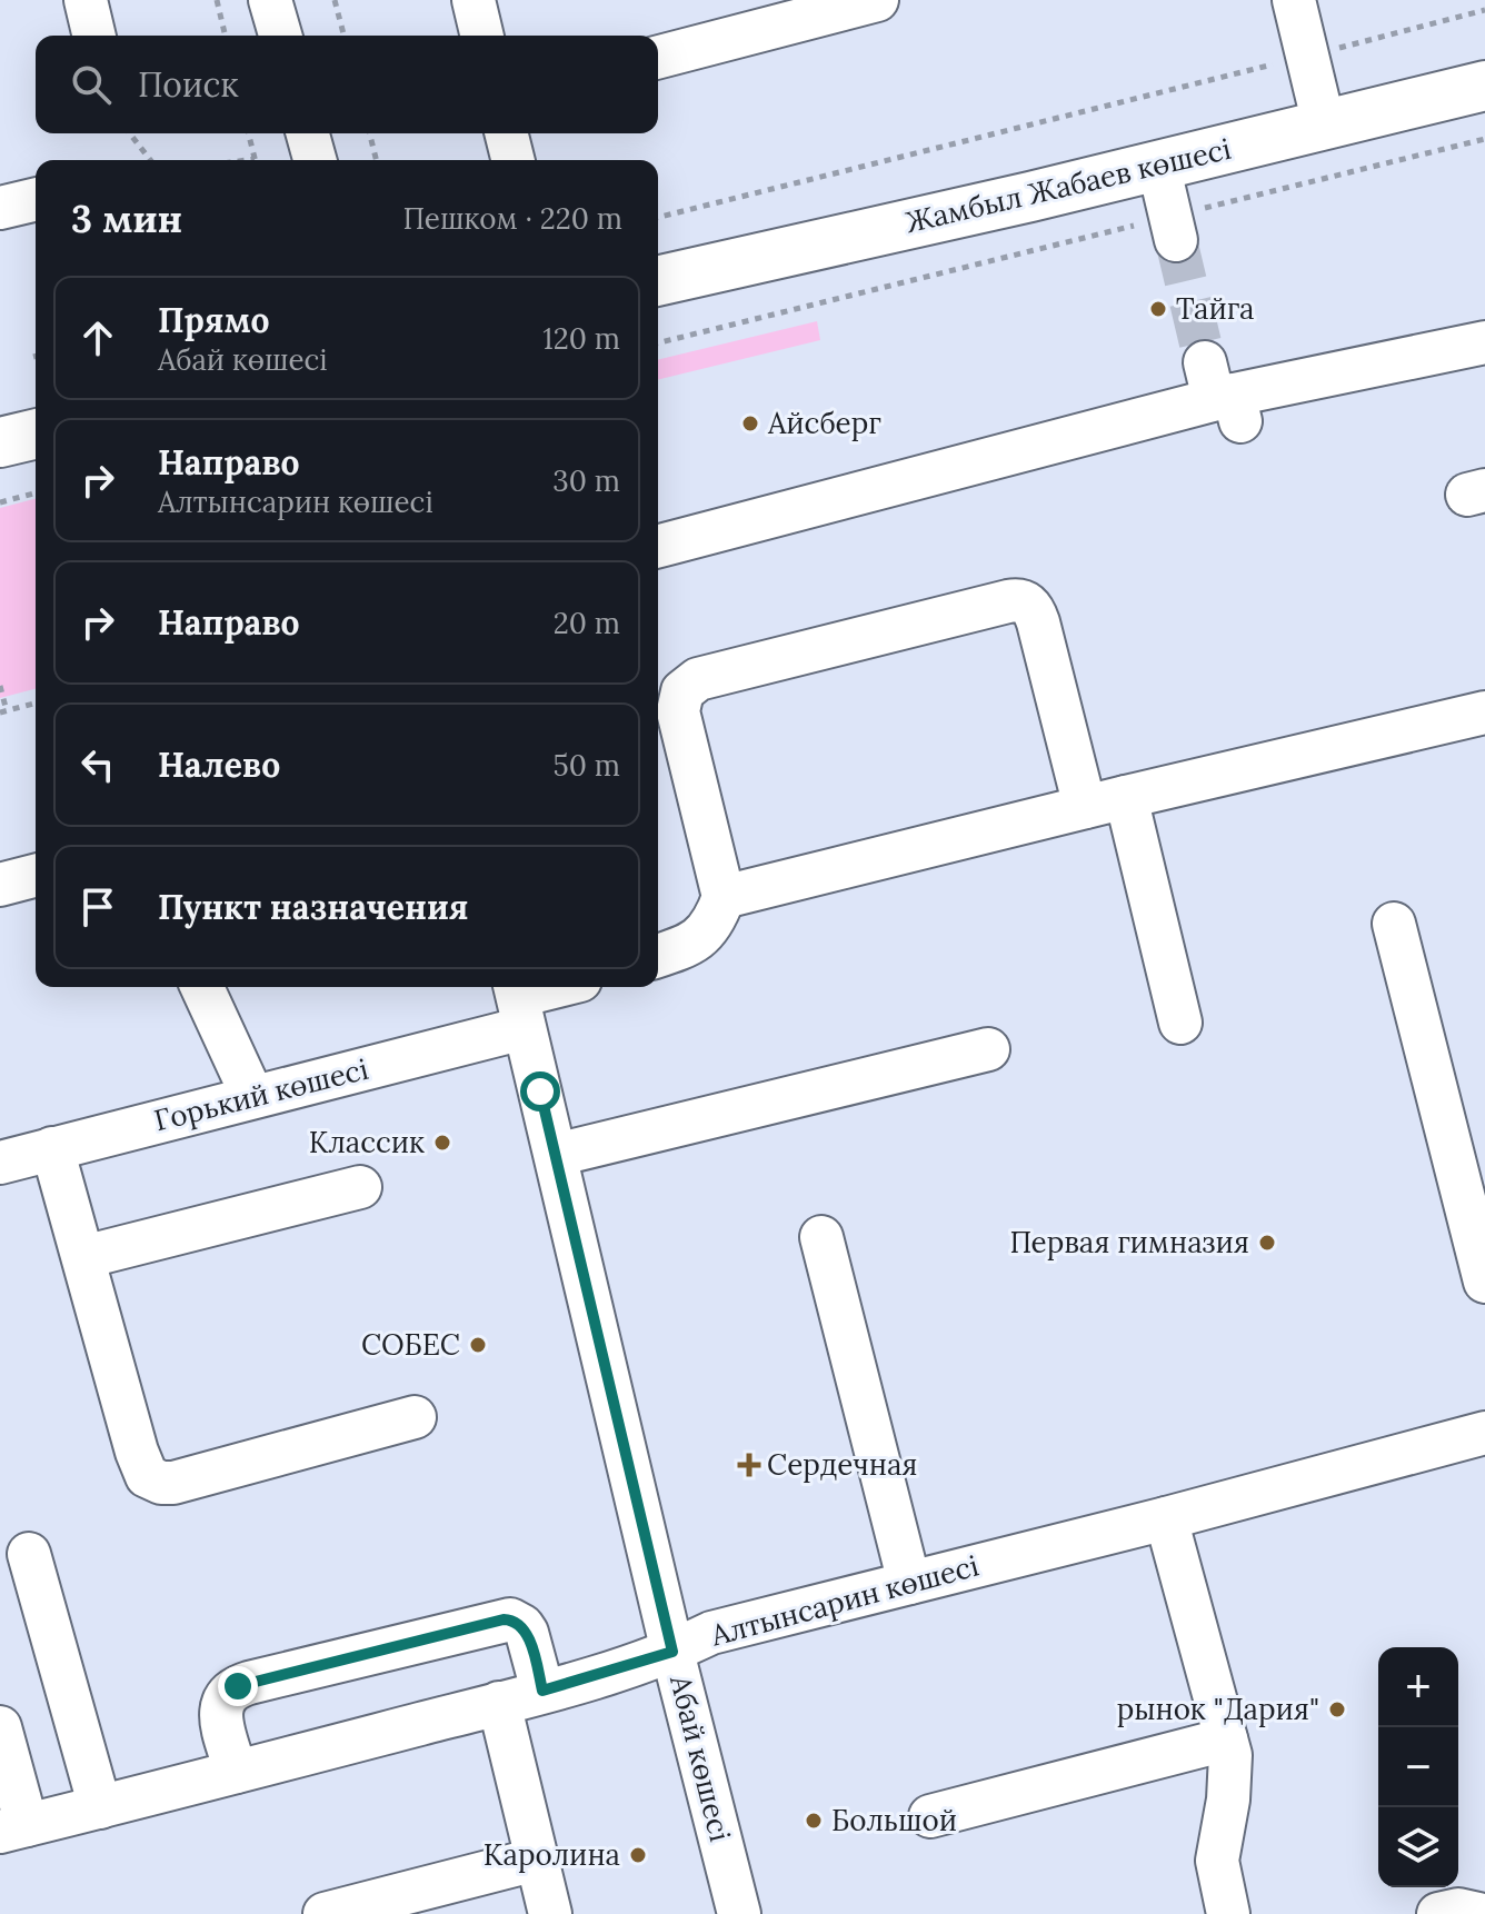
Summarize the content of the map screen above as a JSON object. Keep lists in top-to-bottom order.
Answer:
{
  "streets": {
    "main road": ["Жамбыл Жабаев көшесі"],
    "street": ["Горький көшесі", "Алтынсарин көшесі", "Абай көшесі"]
  },
  "crossings": [
    ["Горький көшесі", "Абай көшесі"],
    ["Алтынсарин көшесі", "Абай көшесі"]
  ],
  "places": {
    "other": [
      "Тайга",
      "Айсберг",
      "Классик",
      "Первая гимназия",
      "СОБЕС",
      "рынок \"Дария\"",
      "Большой",
      "Каролина"
    ],
    "health": ["Сердечная"]
  },
  "page": {
    "search": "Поиск",
    "heading": ["3 мин", "Пешком · 220 m"],
    "list": [
      ["Прямо", "Абай көшесі", "120 m"],
      ["Направо", "Алтынсарин көшесі", "30 m"],
      ["Направо", "20 m"],
      ["Налево", "50 m"],
      "Пункт назначения"
    ],
    "map_buttons": ["+", "−"]
  }
}
